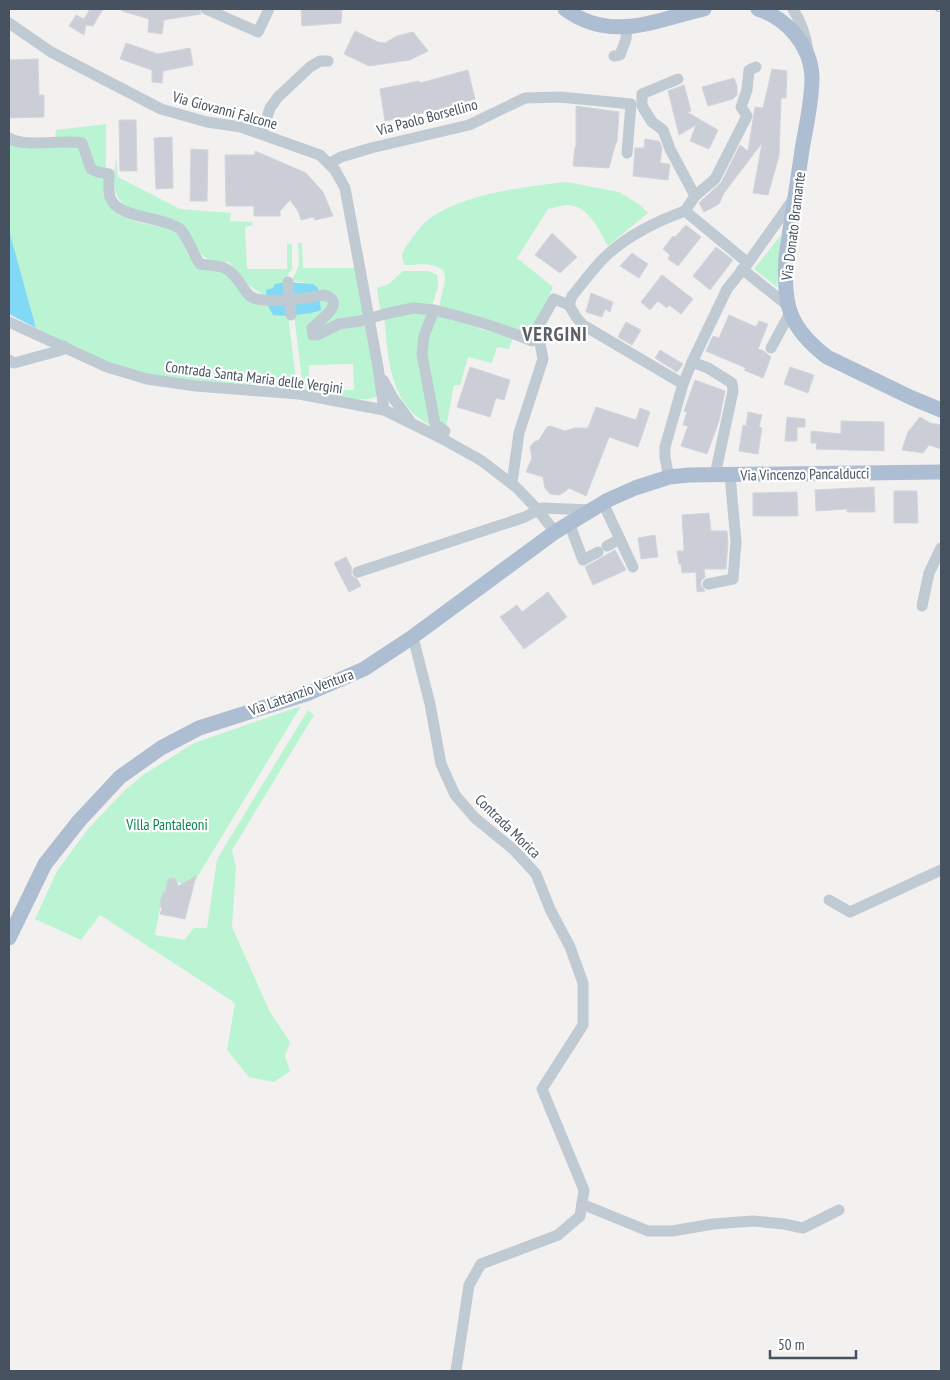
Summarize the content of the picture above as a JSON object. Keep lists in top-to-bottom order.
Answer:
{
  "streets": {
    "main road": ["Via Donato Bramante", "Via Vincenzo Pancalducci", "Via Lattanzio Ventura"],
    "street": [
      "Via Giovanni Falcone",
      "Via Paolo Borsellino",
      "Contrada Santa Maria delle Vergini",
      "Contrada Morica"
    ]
  },
  "crossings": [
    ["Via Giovanni Falcone", "Via Paolo Borsellino"],
    ["Via Giovanni Falcone", "Contrada Santa Maria delle Vergini"],
    ["Contrada Santa Maria delle Vergini", "Via Lattanzio Ventura"],
    ["Via Vincenzo Pancalducci", "Via Lattanzio Ventura"],
    ["Via Lattanzio Ventura", "Contrada Morica"]
  ],
  "districts": ["VERGINI"],
  "parks": ["Villa Pantaleoni"],
  "scale_bar": "50 m"
}
